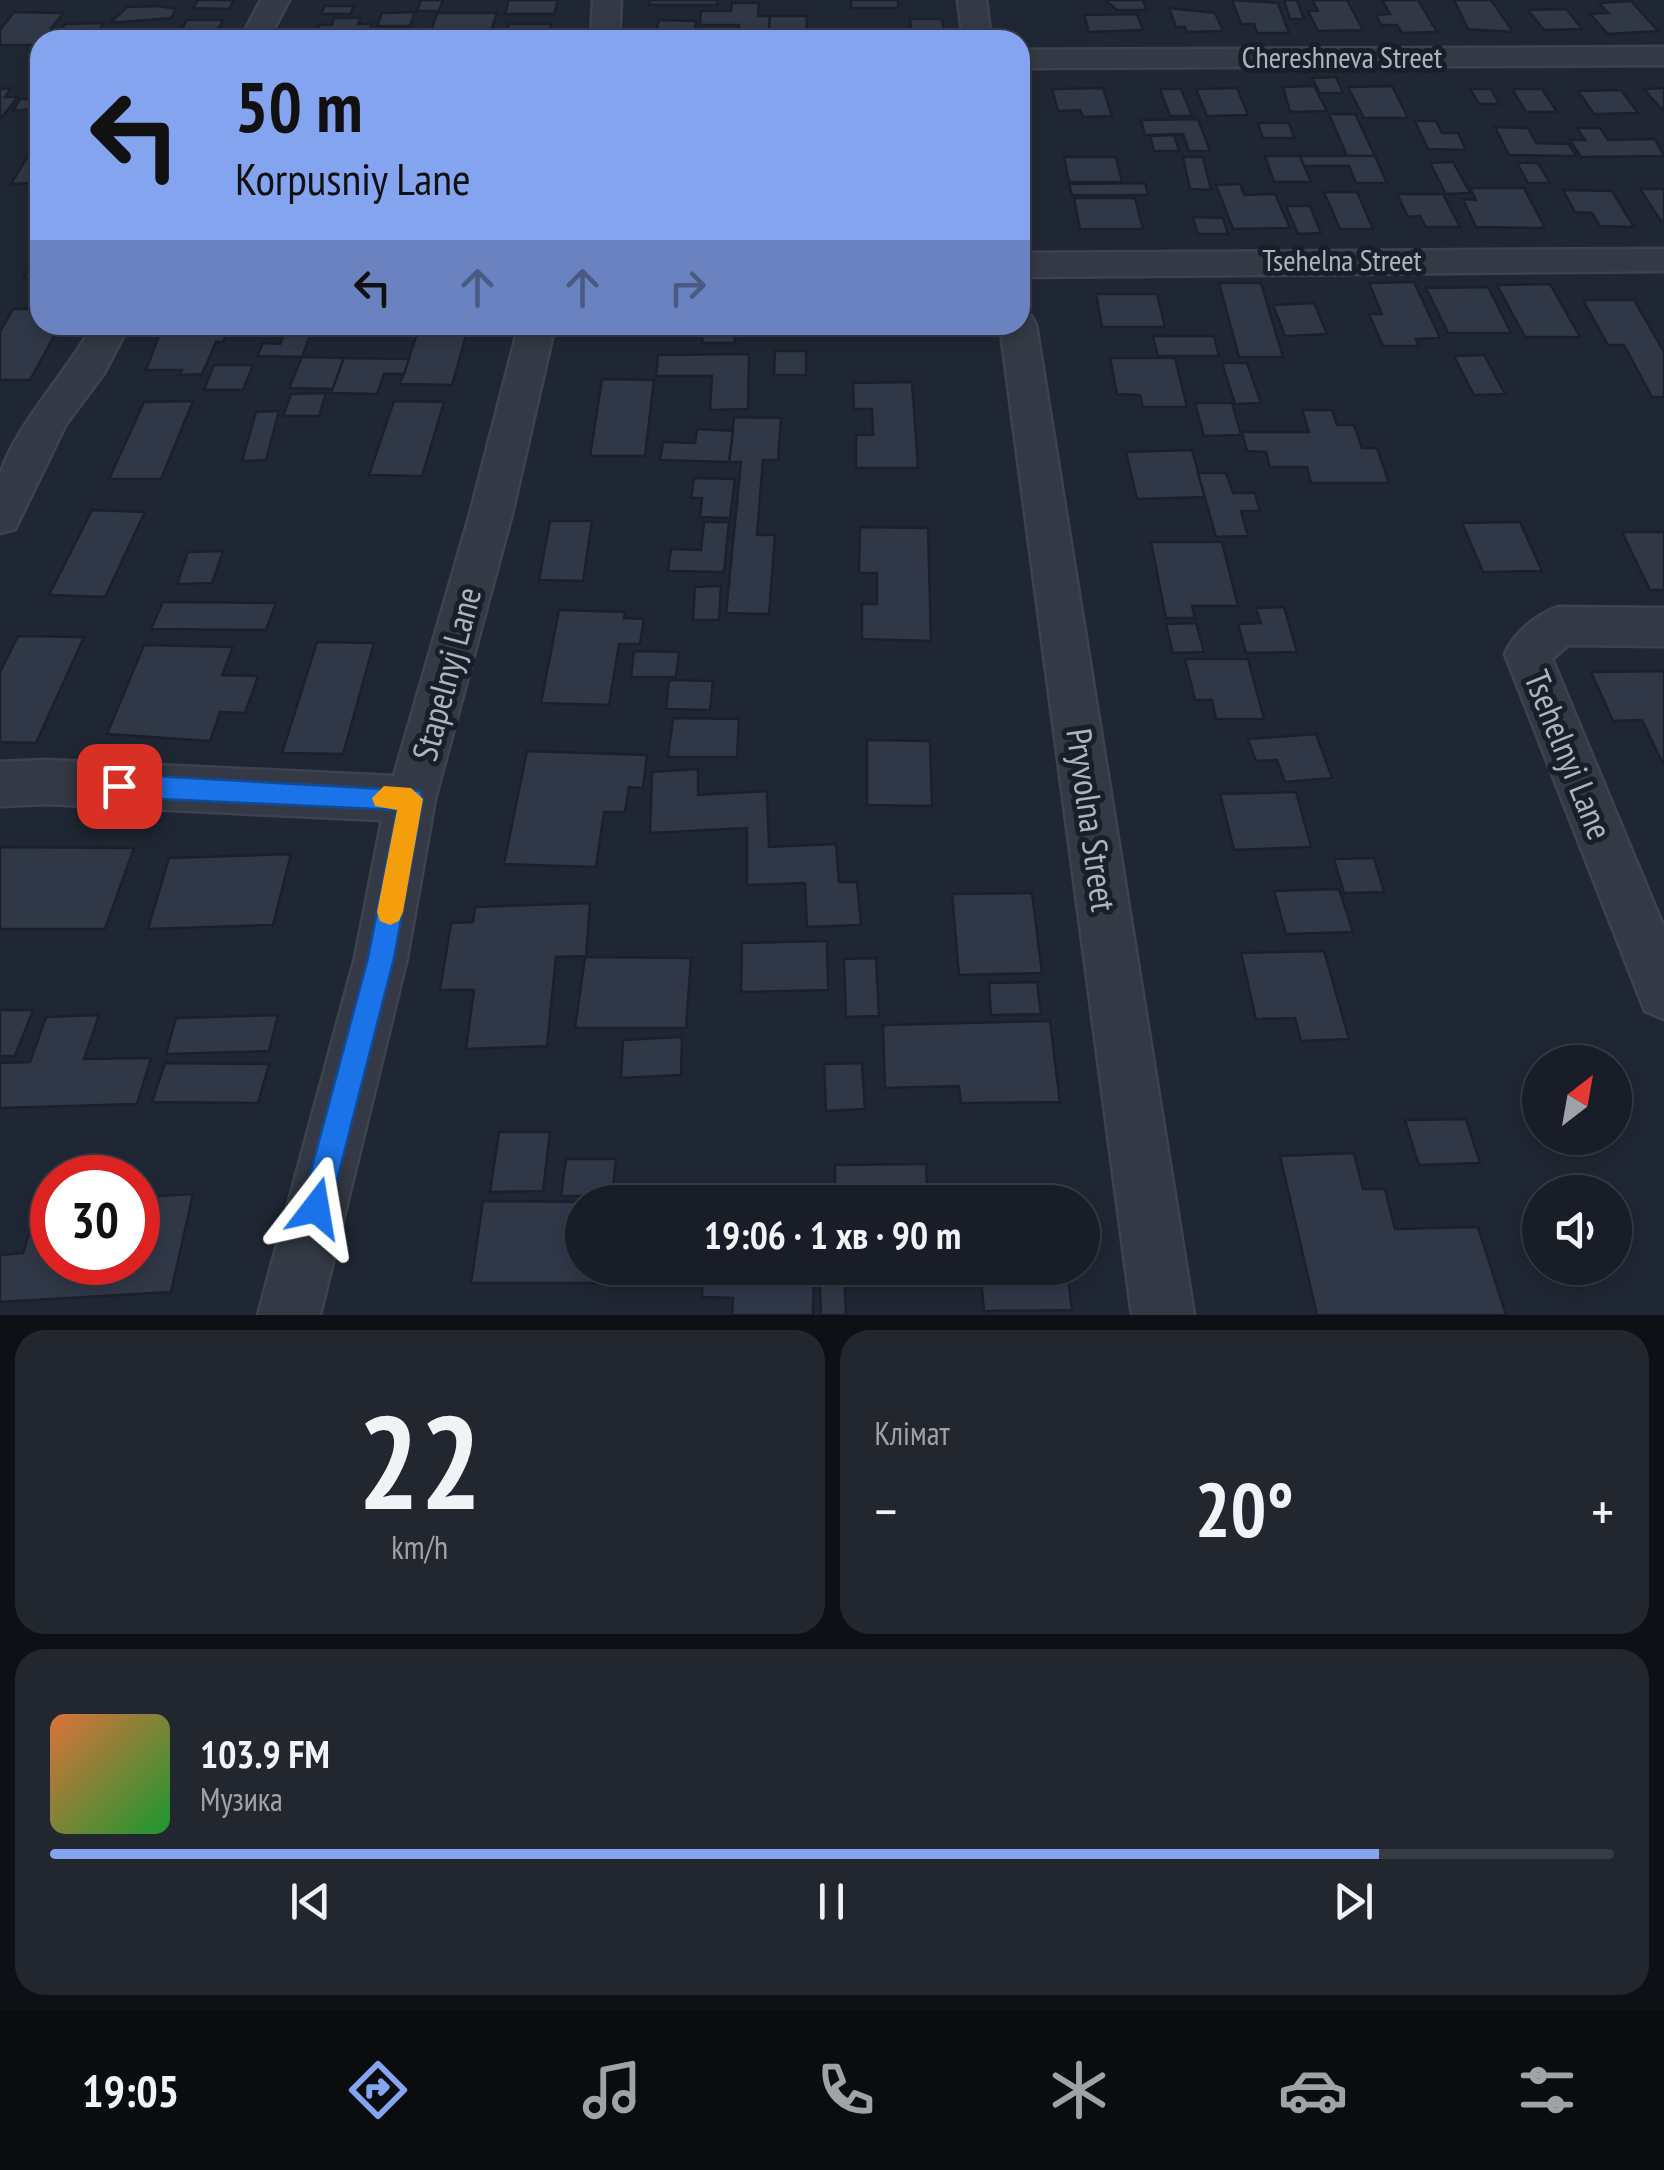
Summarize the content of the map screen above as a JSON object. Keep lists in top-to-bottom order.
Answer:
{
  "streets": {
    "street": [
      "Chereshneva Street",
      "Tsehelna Street",
      "Stapelnyj Lane",
      "Tsehelnyi Lane",
      "Pryvolna Street"
    ]
  },
  "north": "top right",
  "page": {
    "turn": ["50 m", "Korpusniy Lane"],
    "limit": "30",
    "trip": "19:06 · 1 хв · 90 m",
    "tile": [
      ["22", "km/h"],
      "Клімат"
    ],
    "heat": ["−", "20°", "+"],
    "song": ["103.9 FM", "Музика"],
    "tabs": "19:05"
  }
}
